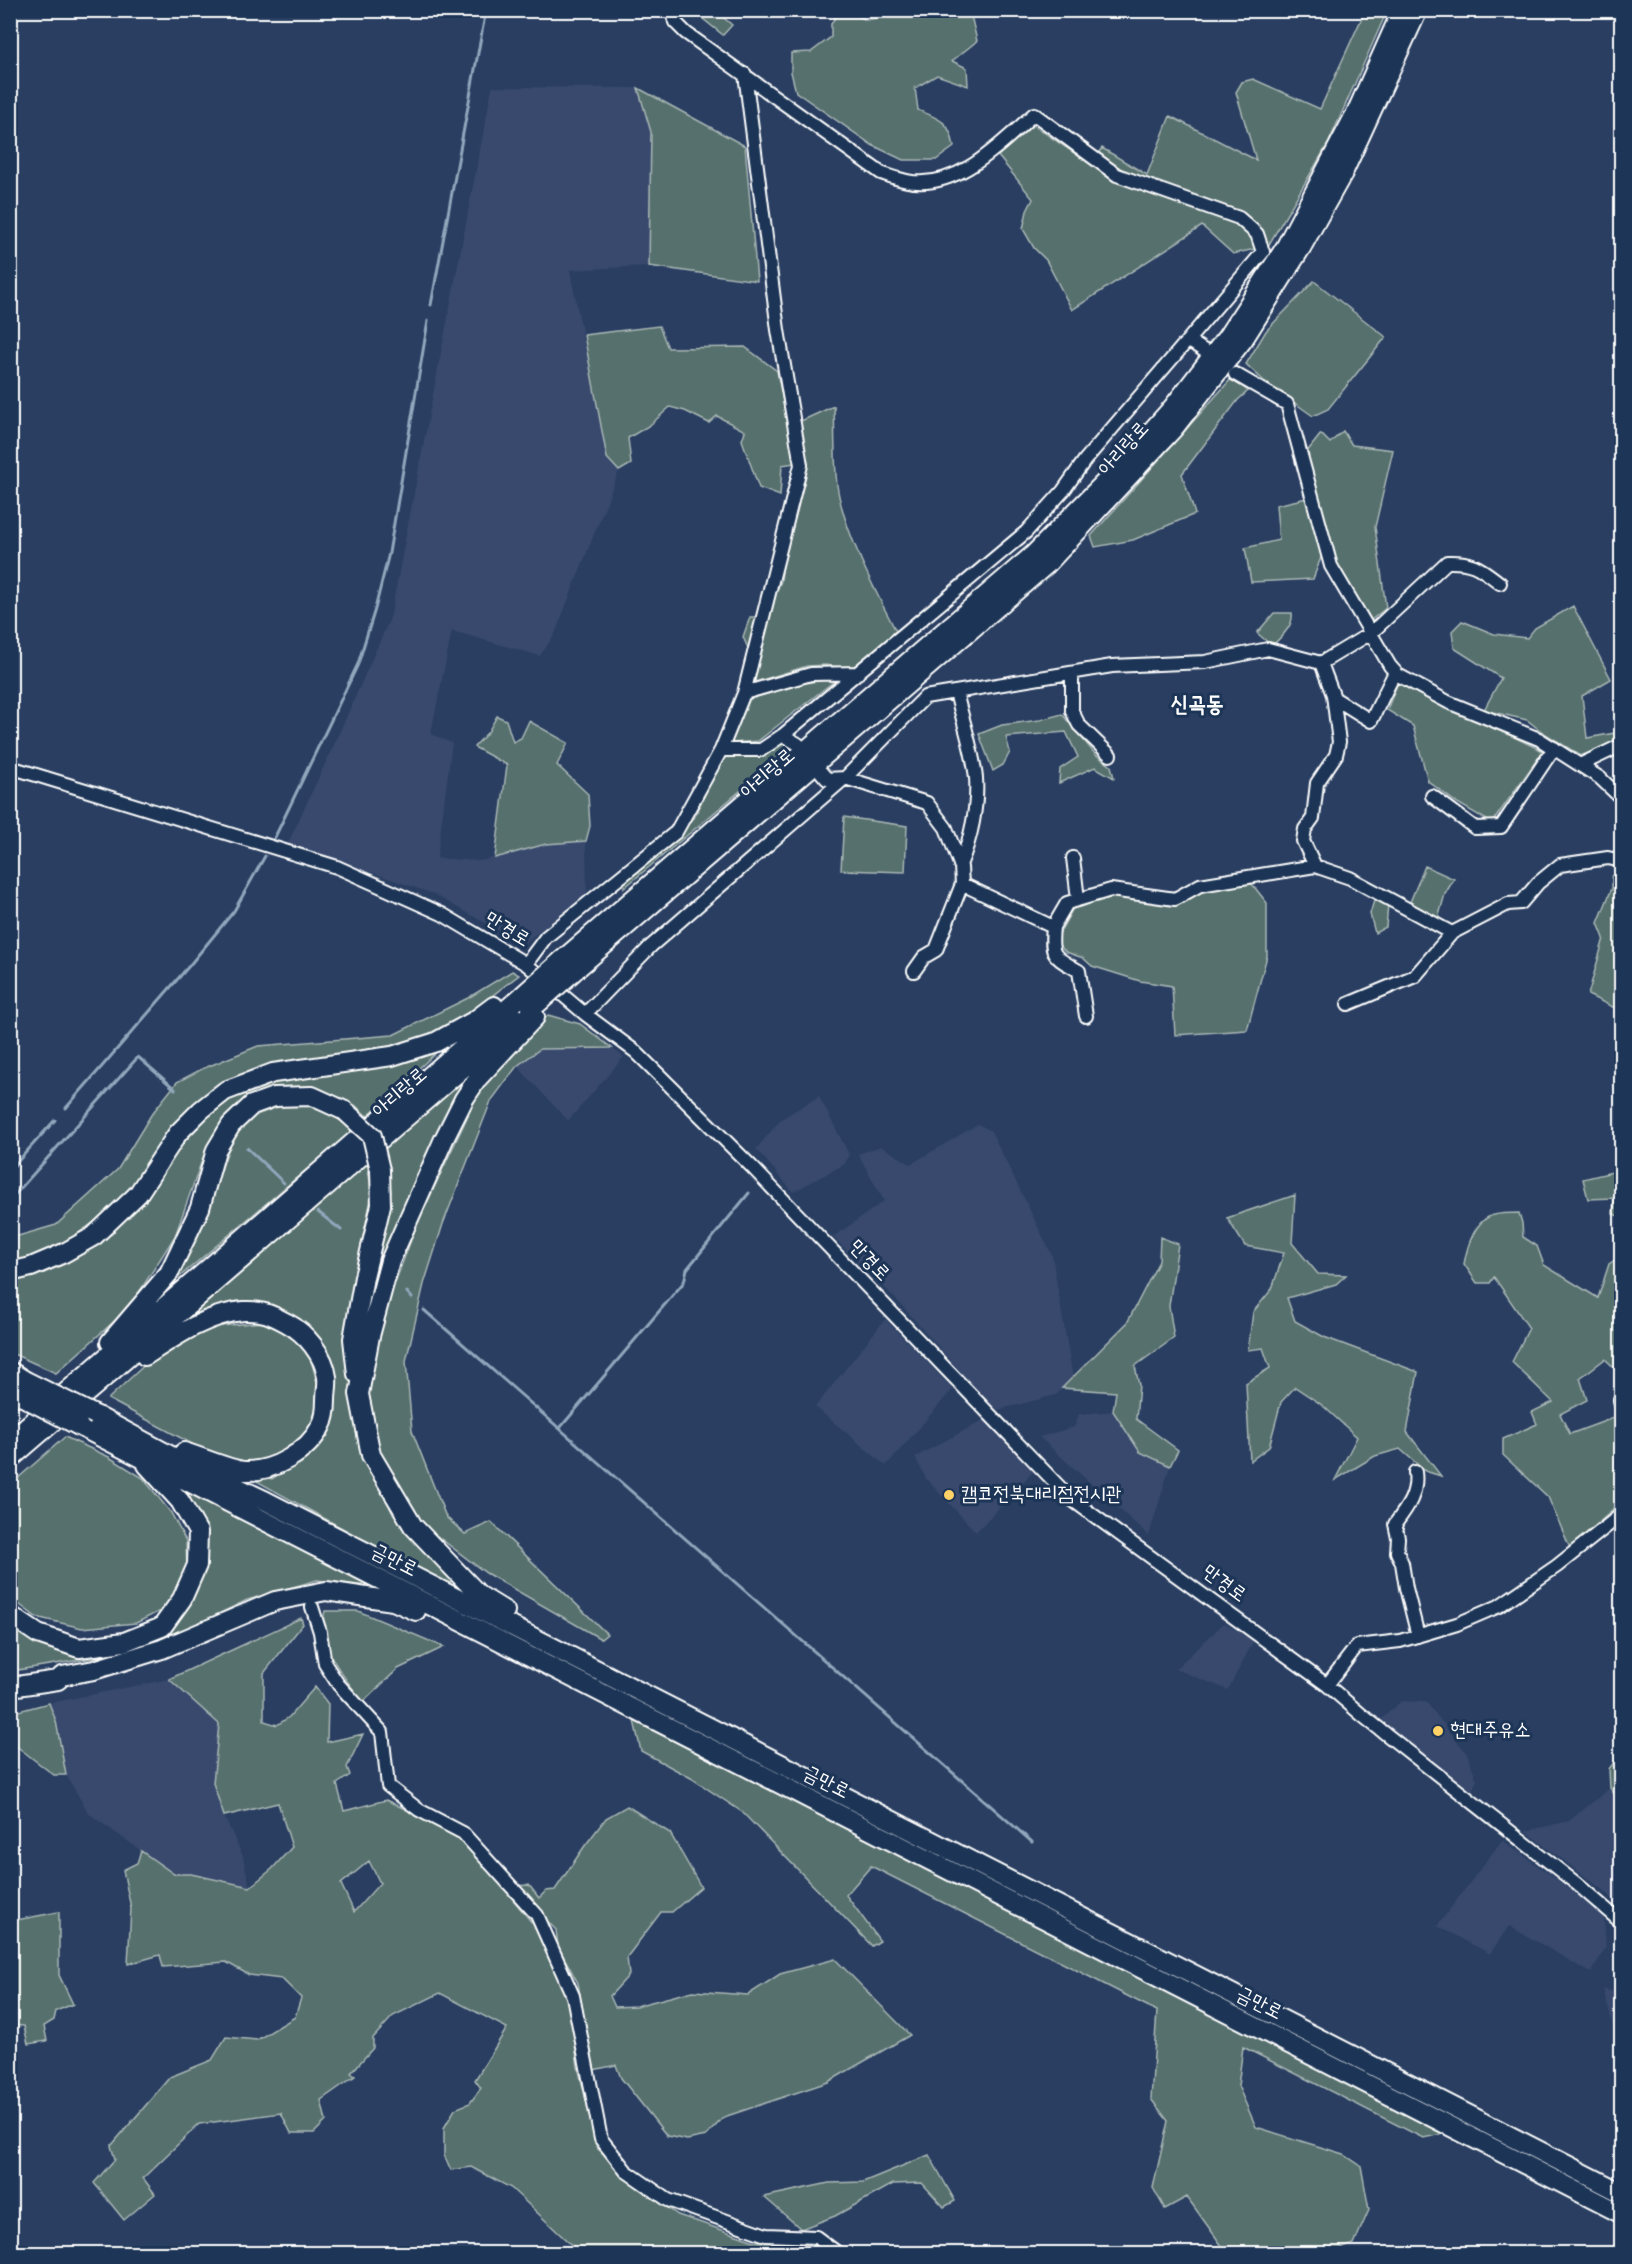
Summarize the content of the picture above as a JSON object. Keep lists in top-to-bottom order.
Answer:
{
  "streets": {
    "highway": ["아리랑로", "금만로"],
    "street": ["만경로"]
  },
  "districts": ["신곡동"],
  "places": ["캠코전북대리점전시관", "현대주유소"]
}
